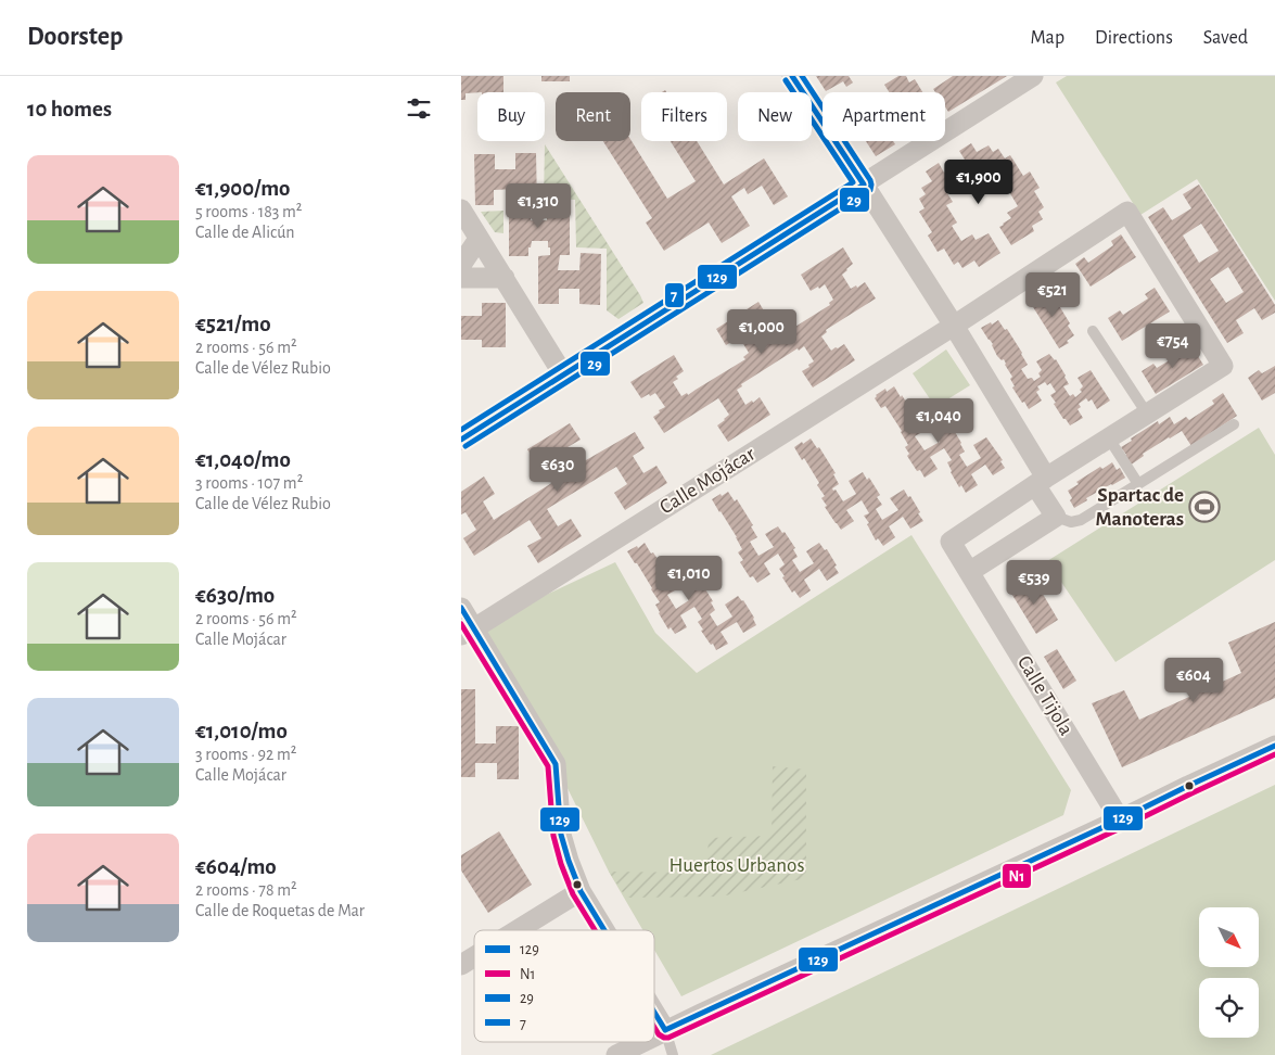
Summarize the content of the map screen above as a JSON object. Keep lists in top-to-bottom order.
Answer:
{
  "streets": {
    "street": ["Calle Mojácar", "Calle Tijola"]
  },
  "parks": ["Huertos Urbanos"],
  "places": {
    "sports": ["Spartac de Manoteras"]
  },
  "lines": [
    "transit line 129",
    "transit line 29",
    "transit line 7",
    "transit line N1"
  ],
  "legend": [
    "129",
    "N1",
    "29",
    "7"
  ],
  "north": "bottom right",
  "page": {
    "header": "Doorstep",
    "nav": ["Map", "Directions", "Saved"],
    "heading": "10 homes",
    "chip": [
      "Buy",
      "Rent",
      "Filters",
      "New",
      "Apartment"
    ],
    "list": [
      {
        "name": "€1,900/mo",
        "note": "5 rooms · 183 m² · Calle de Alicún"
      },
      {
        "name": "€521/mo",
        "note": "2 rooms · 56 m² · Calle de Vélez Rubio"
      },
      {
        "name": "€1,040/mo",
        "note": "3 rooms · 107 m² · Calle de Vélez Rubio"
      },
      {
        "name": "€630/mo",
        "note": "2 rooms · 56 m² · Calle Mojácar"
      },
      {
        "name": "€1,010/mo",
        "note": "3 rooms · 92 m² · Calle Mojácar"
      },
      {
        "name": "€604/mo",
        "note": "2 rooms · 78 m² · Calle de Roquetas de Mar"
      }
    ],
    "price": [
      "€1,900",
      "€1,310",
      "€521",
      "€1,000",
      "€754",
      "€1,040",
      "€630",
      "€1,010",
      "€539",
      "€604"
    ]
  }
}
